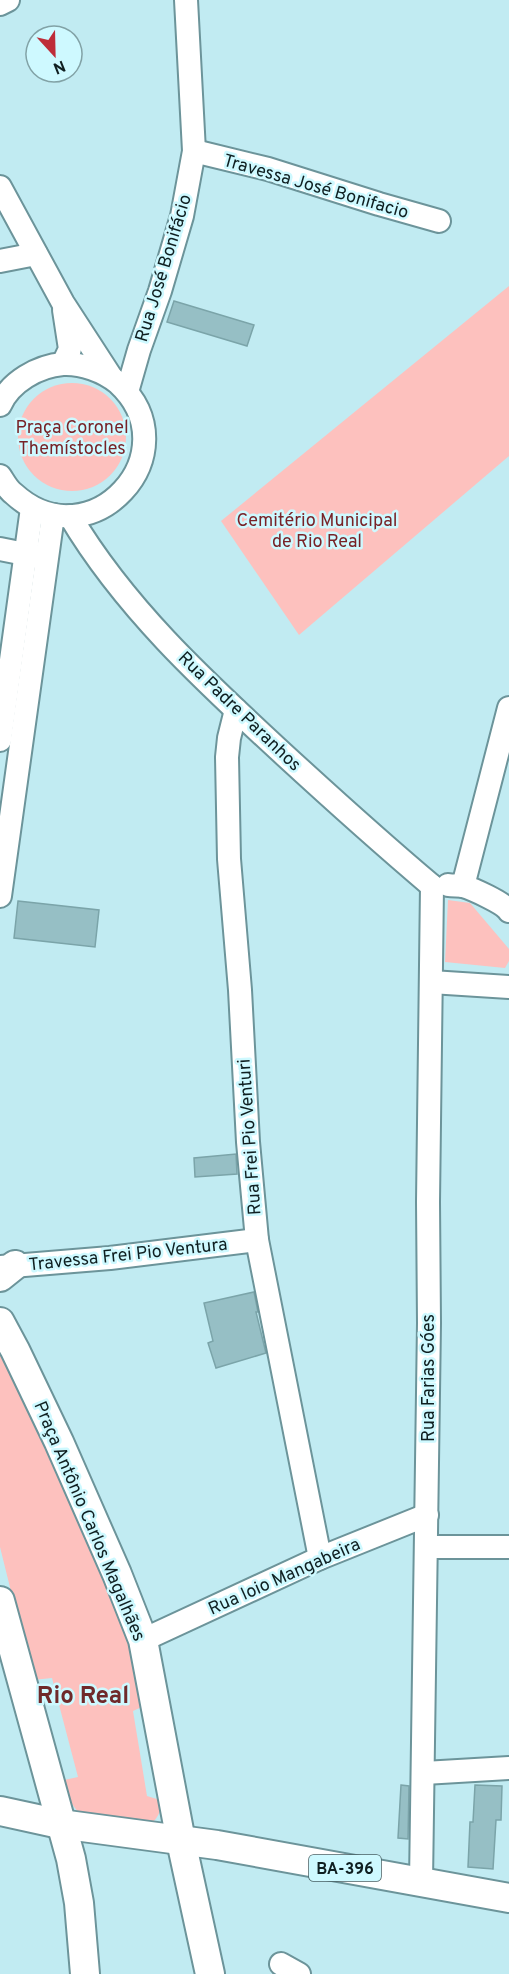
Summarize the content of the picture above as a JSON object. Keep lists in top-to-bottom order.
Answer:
{
  "streets": {
    "main road": ["Praça Antônio Carlos Magalhães", "BA-396"],
    "street": [
      "Travessa José Bonifacio",
      "Rua José Bonifácio",
      "Rua Padre Paranhos",
      "Rua Frei Pio Venturi",
      "Travessa Frei Pio Ventura",
      "Rua Farias Góes",
      "Rua Ioio Mangabeira"
    ]
  },
  "crossings": [
    ["Travessa José Bonifacio", "Rua José Bonifácio"],
    ["Rua Padre Paranhos", "Rua Frei Pio Venturi"],
    ["Rua Padre Paranhos", "Rua Farias Góes"],
    ["Rua Frei Pio Venturi", "Travessa Frei Pio Ventura"],
    ["Rua Frei Pio Venturi", "Rua Ioio Mangabeira"],
    ["Rua Farias Góes", "Rua Ioio Mangabeira"],
    ["Rua Farias Góes", "BA-396"],
    ["Praça Antônio Carlos Magalhães", "Rua Ioio Mangabeira"],
    ["Praça Antônio Carlos Magalhães", "BA-396"]
  ],
  "districts": ["Rio Real"],
  "parks": ["Praça Coronel Themístocles", "Cemitério Municipal de Rio Real"],
  "north": "bottom"
}
